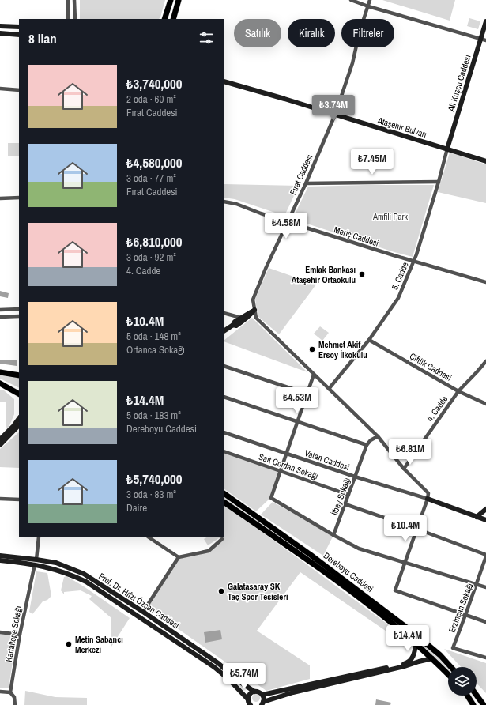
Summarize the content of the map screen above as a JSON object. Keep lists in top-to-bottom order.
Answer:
{
  "streets": {
    "main road": ["Dereboyu Caddesi"],
    "street": [
      "Ali Kuşçu Caddesi",
      "Ataşehir Bulvarı",
      "Fırat Caddesi",
      "Meriç Caddesi",
      "5. Cadde",
      "Çiftlik Caddesi",
      "4. Cadde",
      "Vatan Caddesi",
      "Sait Cordan Sokağı",
      "İlbey Sokağı",
      "Prof. Dr. Hıfzı Özcan Caddesi",
      "Erzincan Sokağı",
      "Kartaltepe Sokağı"
    ]
  },
  "crossings": [
    ["Ali Kuşçu Caddesi", "Ataşehir Bulvarı"],
    ["Ali Kuşçu Caddesi", "5. Cadde"],
    ["Ataşehir Bulvarı", "Fırat Caddesi"],
    ["Ataşehir Bulvarı", "5. Cadde"],
    ["Fırat Caddesi", "Meriç Caddesi"],
    ["Fırat Caddesi", "5. Cadde"],
    ["Fırat Caddesi", "4. Cadde"],
    ["Fırat Caddesi", "Vatan Caddesi"],
    ["Meriç Caddesi", "5. Cadde"],
    ["5. Cadde", "Çiftlik Caddesi"],
    ["Çiftlik Caddesi", "4. Cadde"],
    ["Vatan Caddesi", "İlbey Sokağı"],
    ["Sait Cordan Sokağı", "İlbey Sokağı"],
    ["Prof. Dr. Hıfzı Özcan Caddesi", "Kartaltepe Sokağı"]
  ],
  "parks": ["Amfili Park"],
  "places": [
    "Emlak Bankası Ataşehir Ortaokulu",
    "Mehmet Akif Ersoy İlkokulu",
    "Galatasaray SK Taç Spor Tesisleri",
    "Metin Sabancı Merkezi"
  ],
  "page": {
    "chip": ["Satılık", "Kiralık", "Filtreler"],
    "heading": "8 ilan",
    "list": [
      {
        "name": "₺3,740,000",
        "note": "2 oda · 60 m² · Fırat Caddesi"
      },
      {
        "name": "₺4,580,000",
        "note": "3 oda · 77 m² · Fırat Caddesi"
      },
      {
        "name": "₺6,810,000",
        "note": "3 oda · 92 m² · 4. Cadde"
      },
      {
        "name": "₺10.4M",
        "note": "5 oda · 148 m² · Ortanca Sokağı"
      },
      {
        "name": "₺14.4M",
        "note": "5 oda · 183 m² · Dereboyu Caddesi"
      },
      {
        "name": "₺5,740,000",
        "note": "3 oda · 83 m² · Daire"
      }
    ],
    "price": [
      "₺3.74M",
      "₺7.45M",
      "₺4.58M",
      "₺4.53M",
      "₺6.81M",
      "₺10.4M",
      "₺14.4M",
      "₺5.74M"
    ]
  }
}
